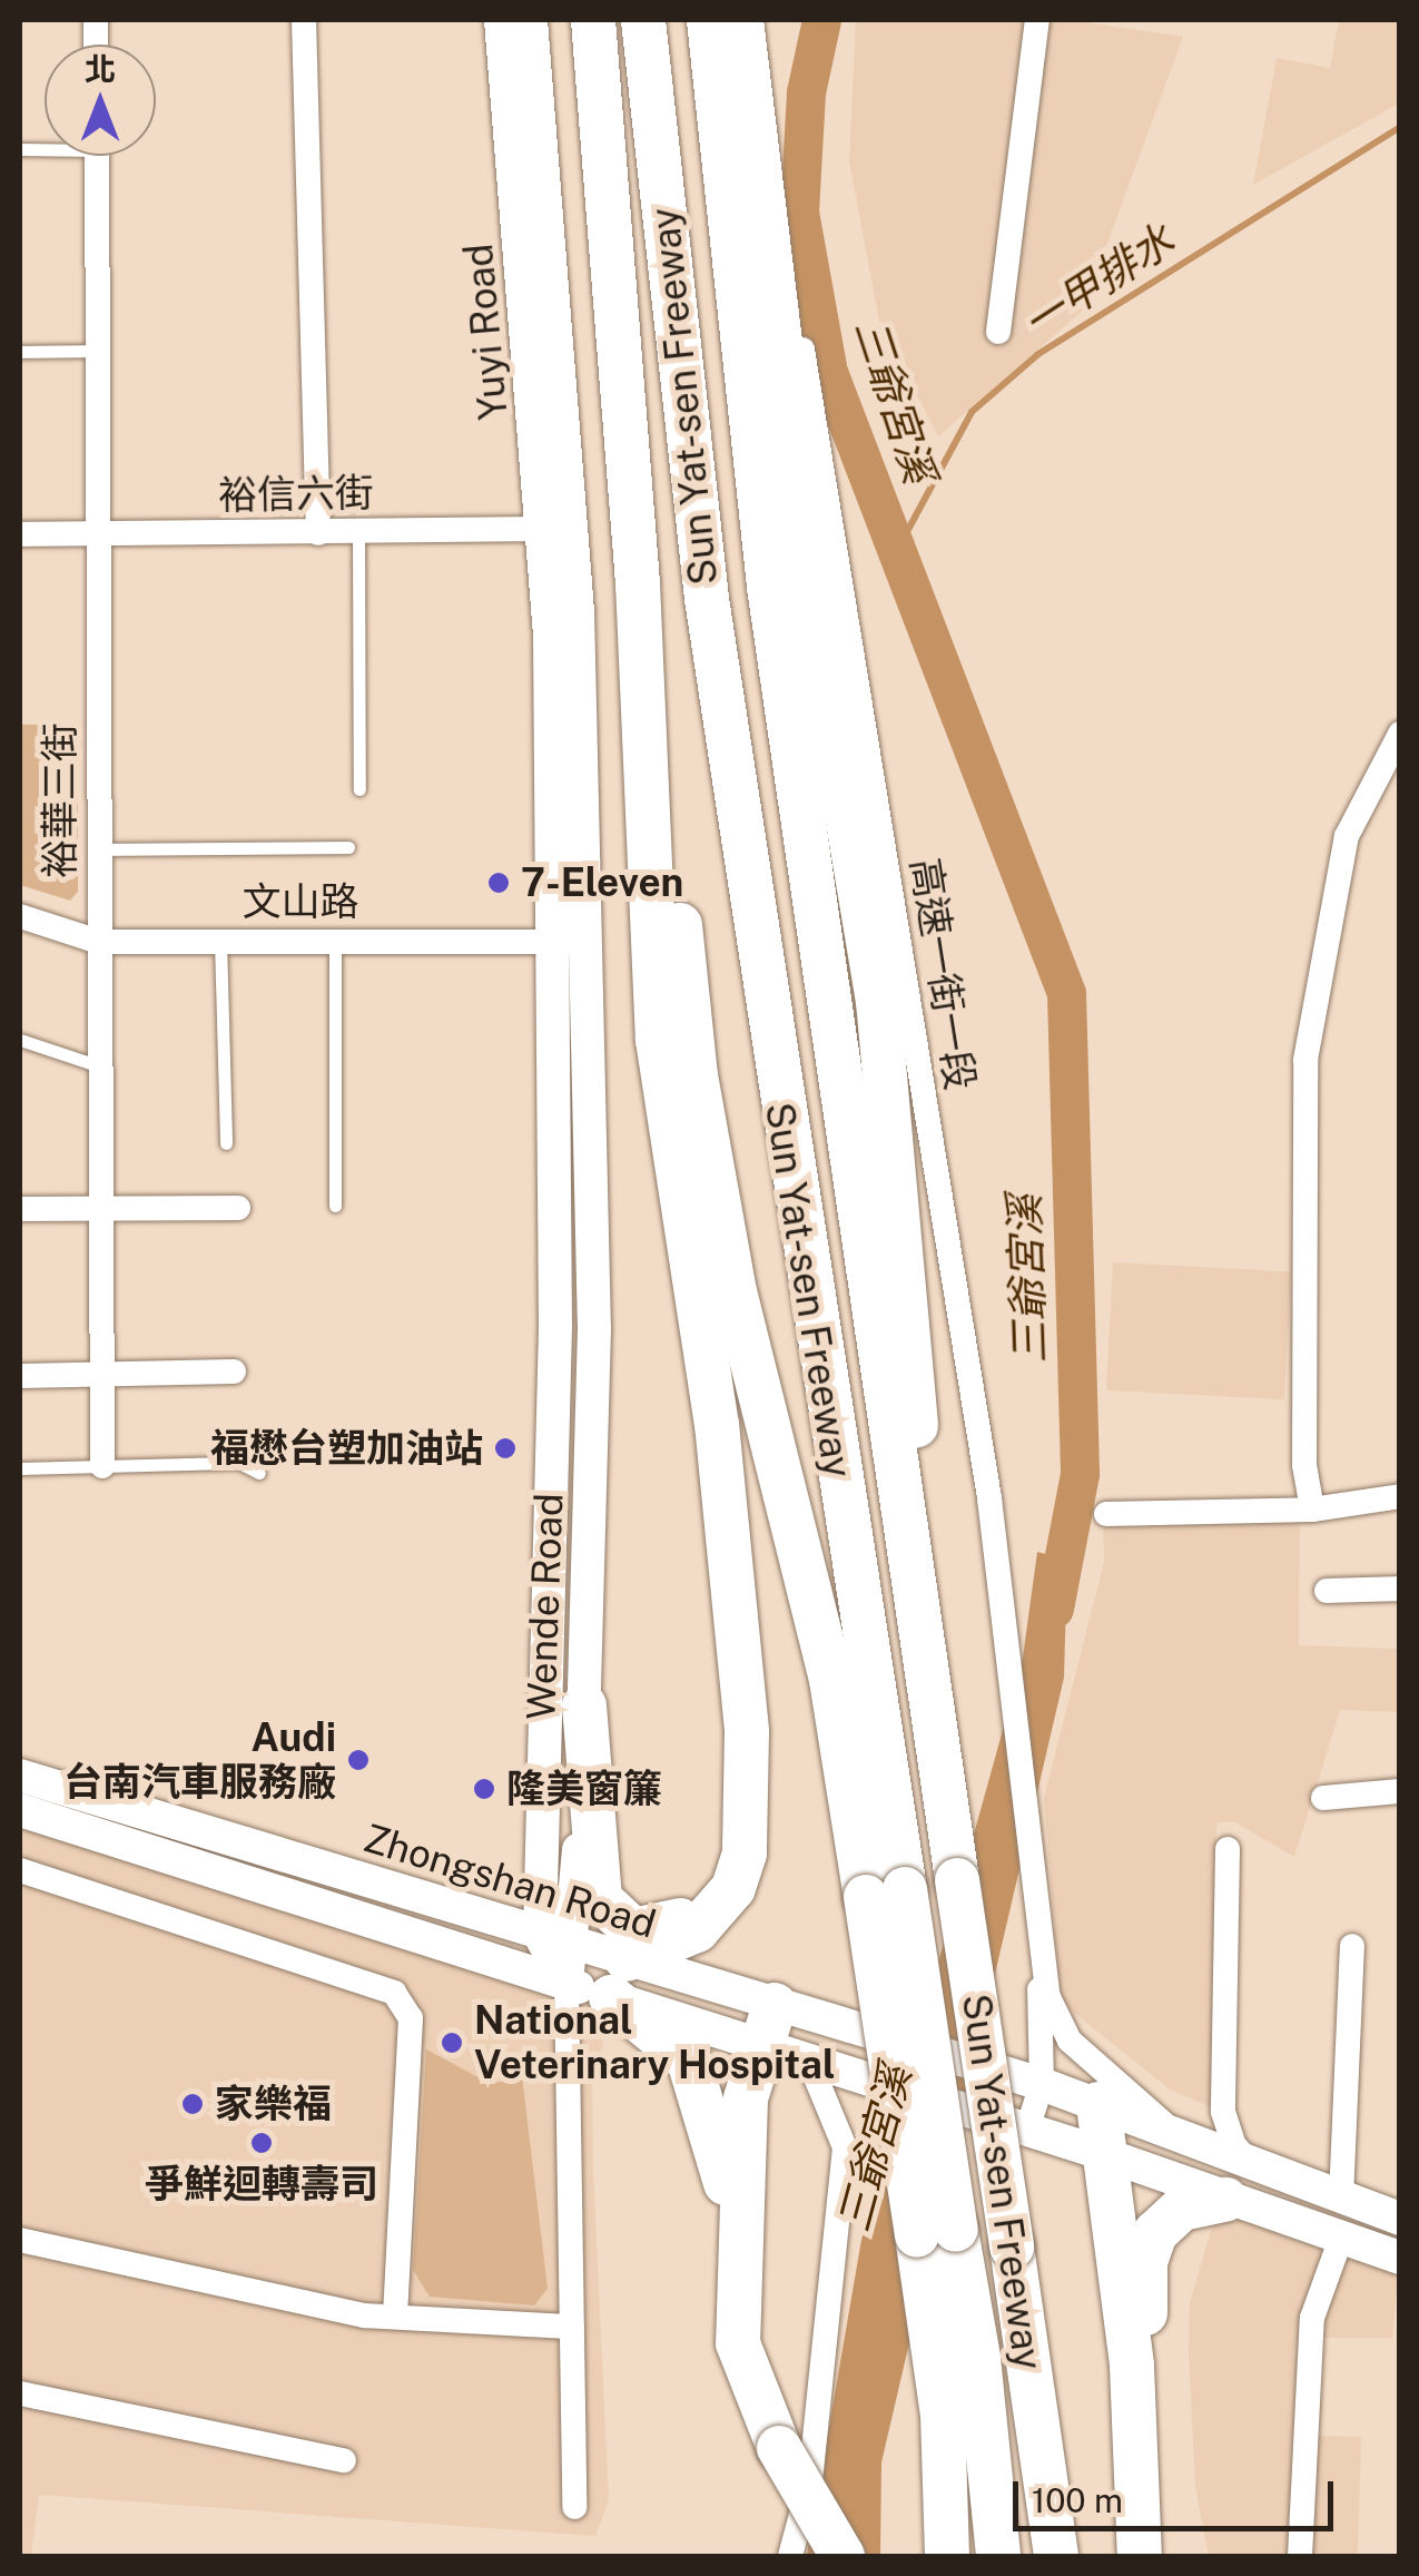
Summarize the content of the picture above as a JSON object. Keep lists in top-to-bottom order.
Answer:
{
  "streets": {
    "highway": ["Sun Yat-sen Freeway"],
    "street": [
      "Yuyi Road",
      "裕信六街",
      "裕華三街",
      "文山路",
      "高速一街一段",
      "Wende Road",
      "Zhongshan Road"
    ]
  },
  "crossings": [
    ["Yuyi Road", "裕信六街"],
    ["Yuyi Road", "Wende Road"],
    ["裕信六街", "裕華三街"],
    ["裕華三街", "文山路"],
    ["文山路", "Wende Road"],
    ["高速一街一段", "Zhongshan Road"],
    ["Wende Road", "Zhongshan Road"]
  ],
  "water": ["一甲排水", "三爺宮溪"],
  "places": [
    "7-Eleven",
    "福懋台塑加油站",
    "Audi 台南汽車服務廠",
    "隆美窗簾",
    "National Veterinary Hospital",
    "家樂福",
    "爭鮮迴轉壽司"
  ],
  "scale_bar": "100 m",
  "north": "top"
}
